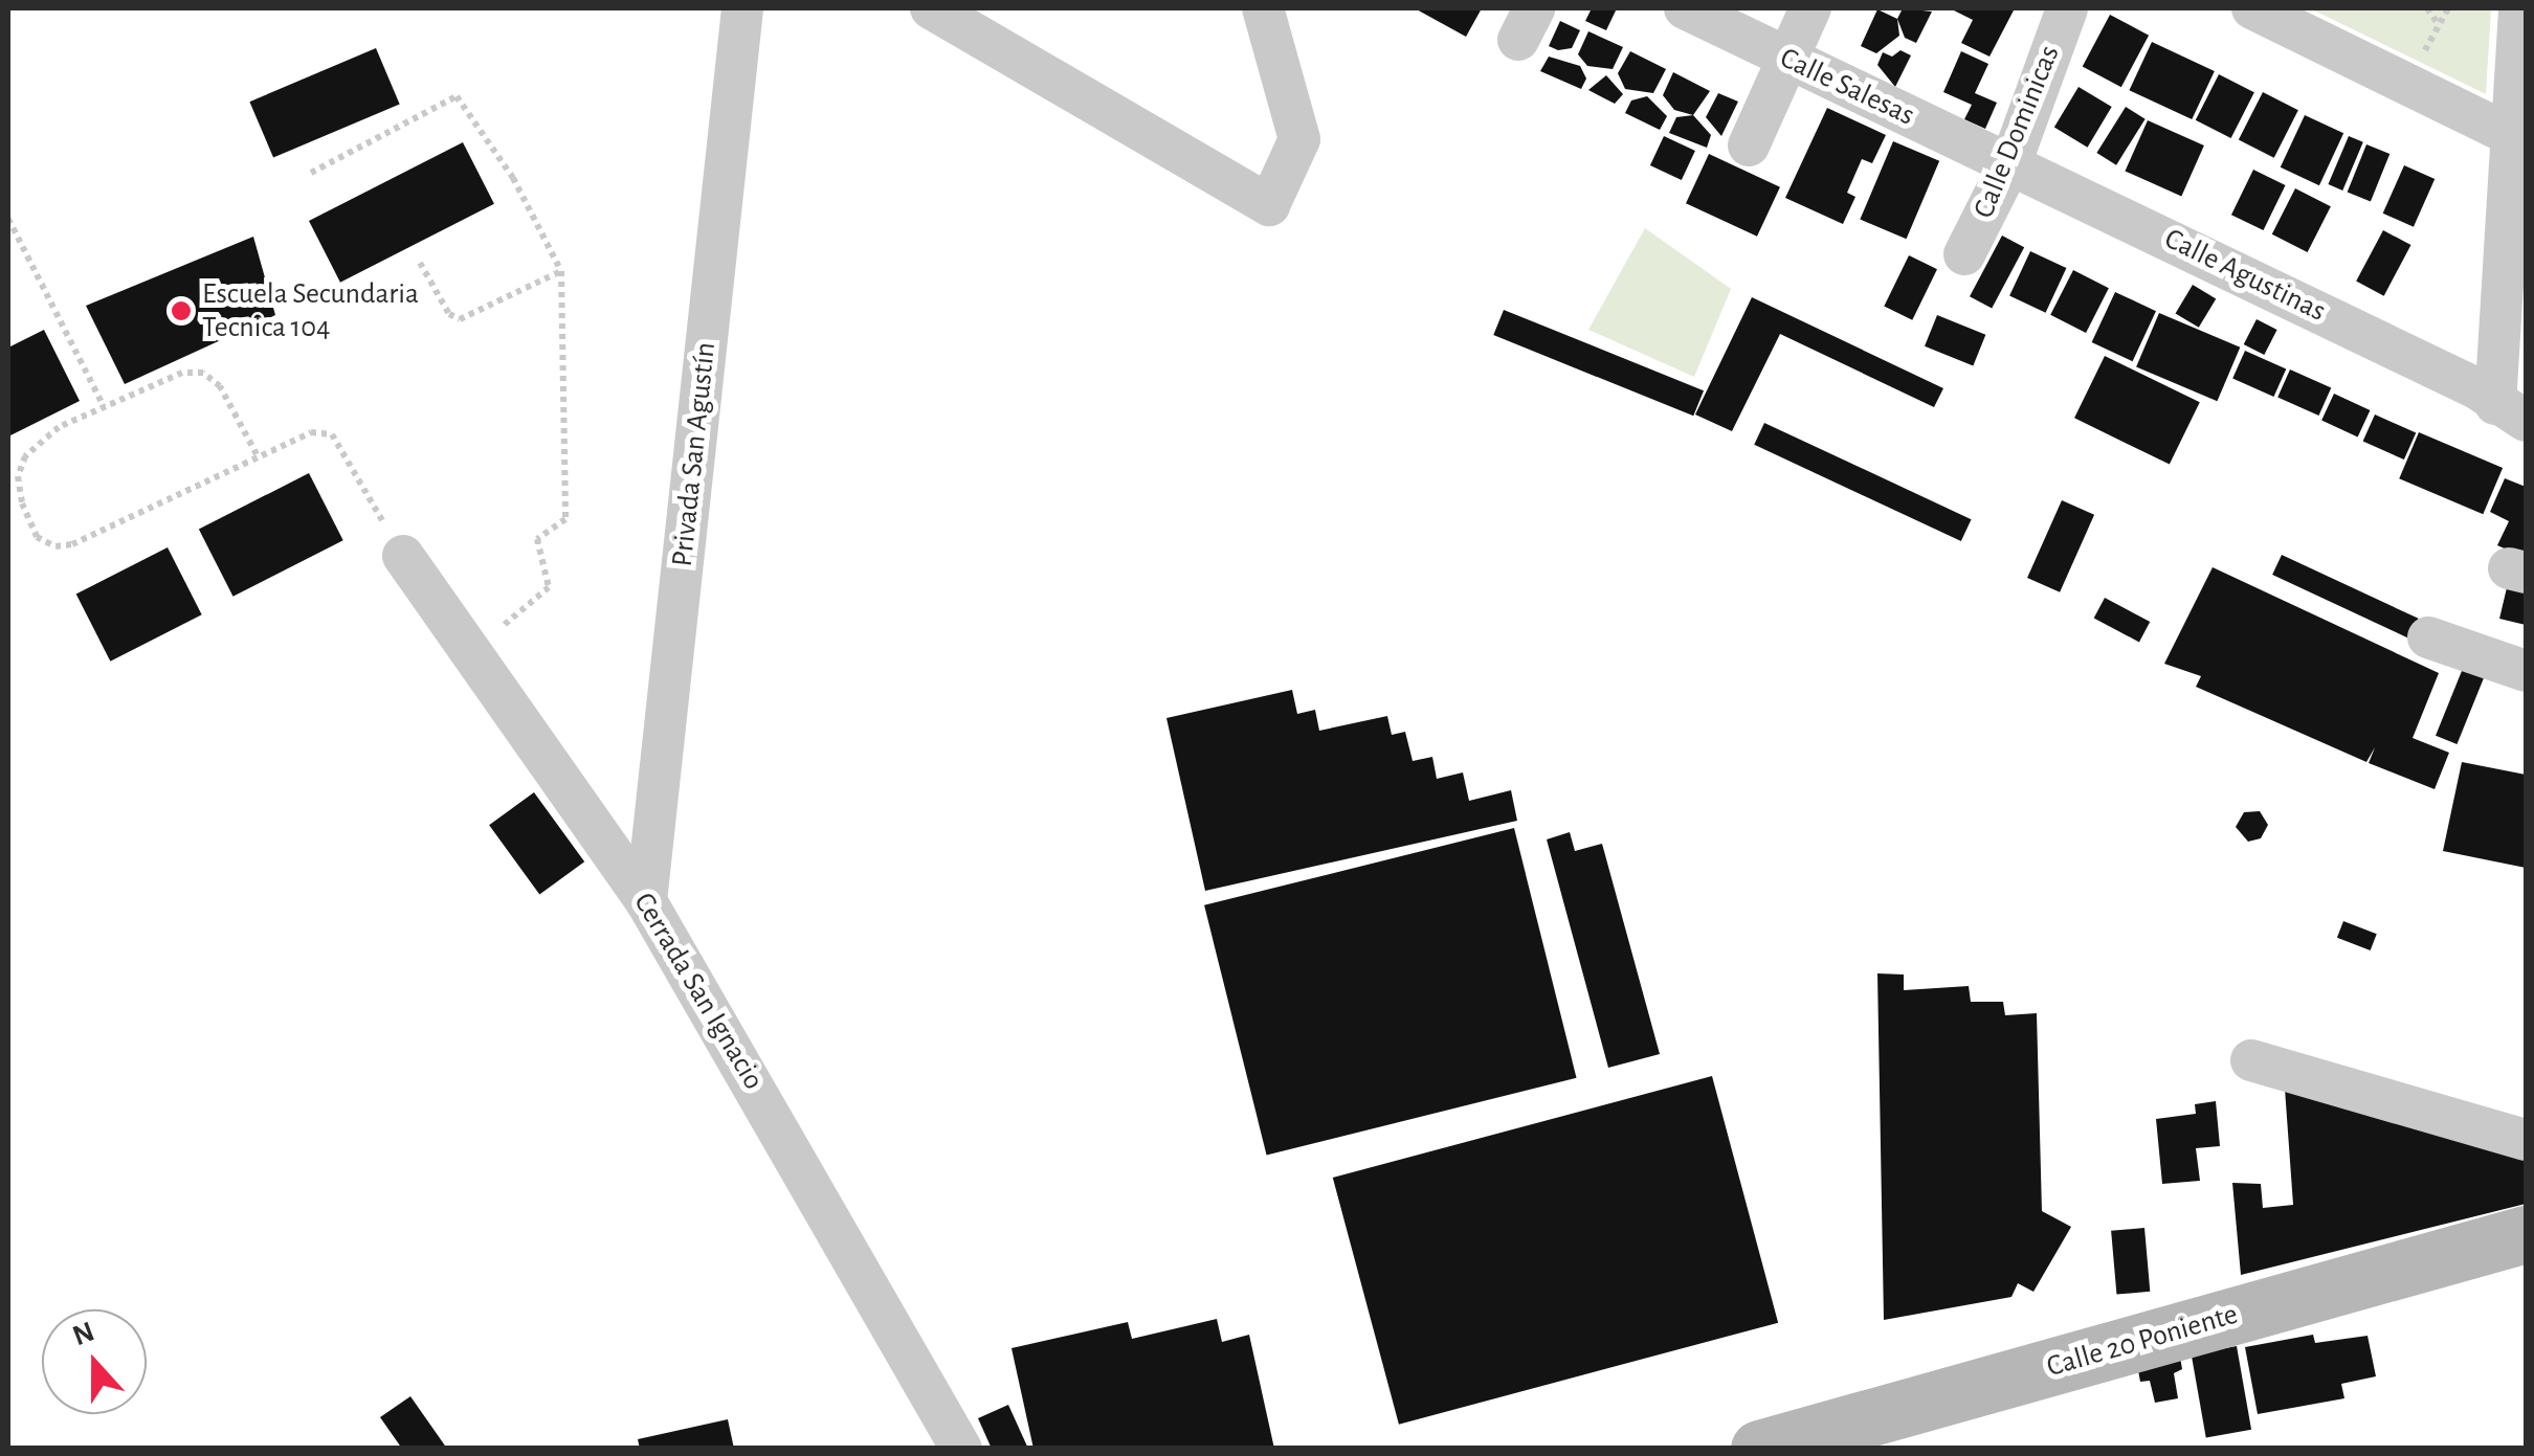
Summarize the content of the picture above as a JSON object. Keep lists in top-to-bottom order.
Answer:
{
  "streets": {
    "main road": ["Calle 20 Poniente"],
    "street": [
      "Calle Salesas",
      "Calle Dominicas",
      "Calle Agustinas",
      "Privada San Agustín",
      "Cerrada San Ignacio"
    ]
  },
  "crossings": [
    ["Calle Salesas", "Calle Dominicas"],
    ["Calle Salesas", "Calle Agustinas"],
    ["Calle Dominicas", "Calle Agustinas"],
    ["Privada San Agustín", "Cerrada San Ignacio"]
  ],
  "places": ["Escuela Secundaria Tecnica 104"],
  "north": "top"
}
